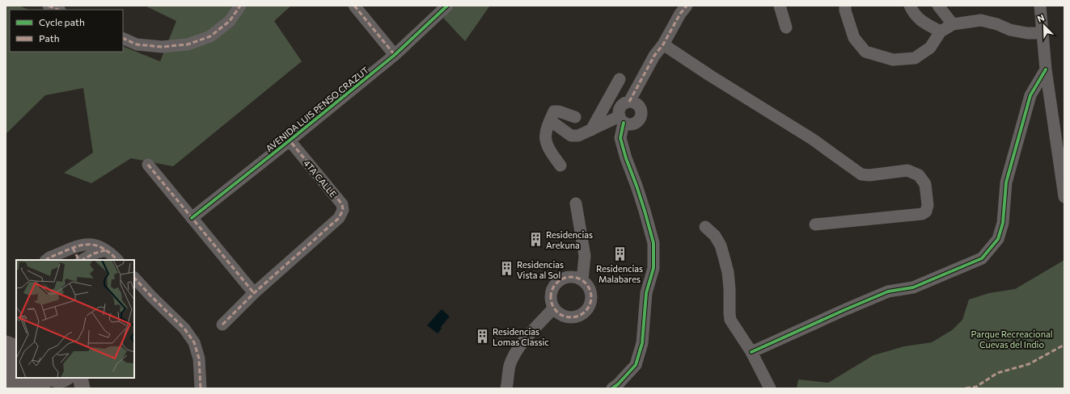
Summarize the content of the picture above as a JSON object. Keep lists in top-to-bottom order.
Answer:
{
  "streets": {
    "street": ["AVENIDA LUIS PENSO CRAZUT", "4TA CALLE"]
  },
  "crossings": [
    ["AVENIDA LUIS PENSO CRAZUT", "4TA CALLE"]
  ],
  "parks": ["Parque Recreacional Cuevas del Indio"],
  "places": {
    "building": [
      "Residencias Arekuna",
      "Residencias Malabares",
      "Residencias Vista al Sol",
      "Residencias Lomas Classic"
    ]
  },
  "legend": ["Cycle path", "Path"],
  "north": "top left"
}
